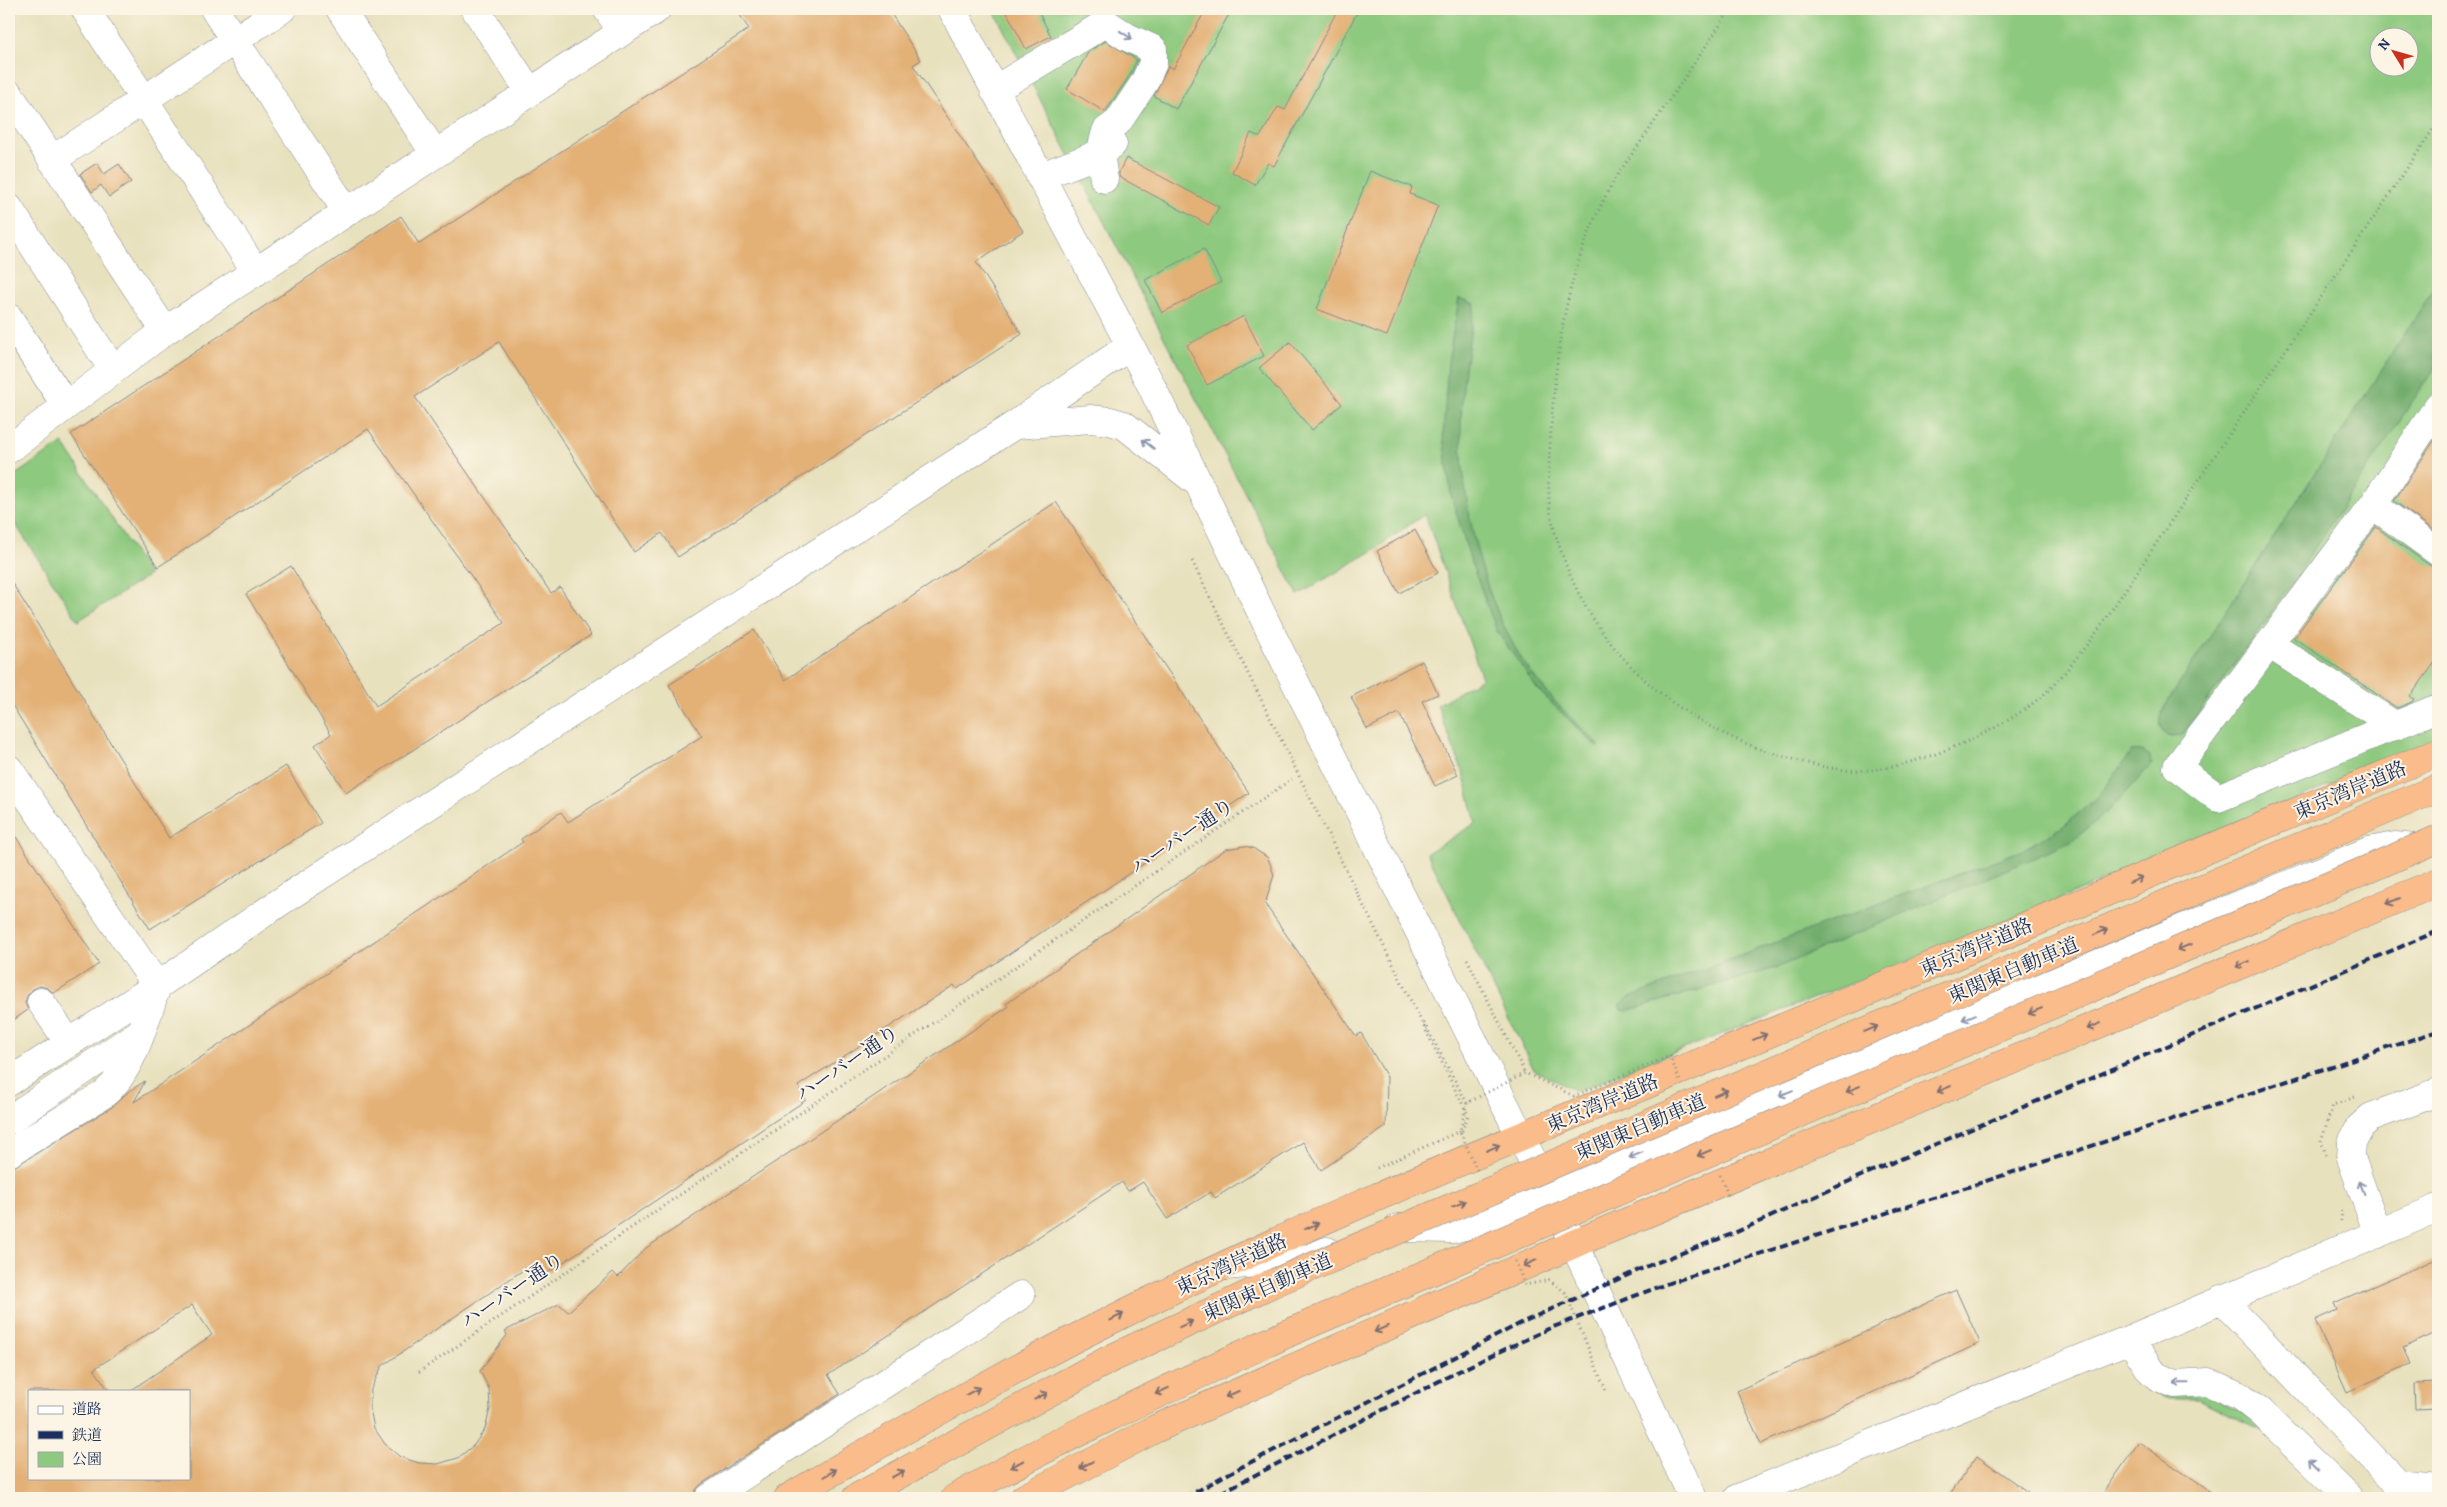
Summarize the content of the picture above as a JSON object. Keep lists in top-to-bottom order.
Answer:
{
  "streets": {
    "highway": ["東京湾岸道路", "東関東自動車道"],
    "path": ["ハーバー通り"]
  },
  "legend": ["道路", "鉄道", "公園"],
  "north": "top left"
}
